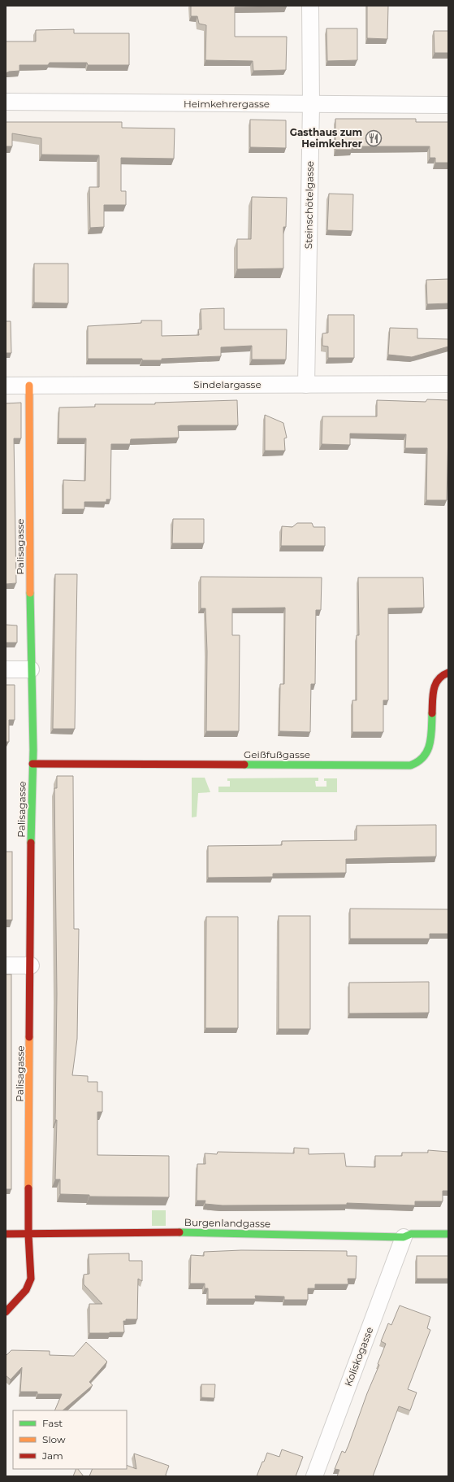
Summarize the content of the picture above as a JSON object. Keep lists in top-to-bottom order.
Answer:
{
  "streets": {
    "street": [
      "Heimkehrergasse",
      "Steinschötelgasse",
      "Sindelargasse",
      "Palisagasse",
      "Geißfußgasse",
      "Burgenlandgasse",
      "Koliskogasse"
    ]
  },
  "crossings": [
    ["Heimkehrergasse", "Steinschötelgasse"],
    ["Steinschötelgasse", "Sindelargasse"],
    ["Sindelargasse", "Palisagasse"],
    ["Palisagasse", "Geißfußgasse"],
    ["Palisagasse", "Burgenlandgasse"],
    ["Burgenlandgasse", "Koliskogasse"]
  ],
  "places": {
    "restaurant": ["Gasthaus zum Heimkehrer"]
  },
  "legend": ["Fast", "Slow", "Jam"]
}
